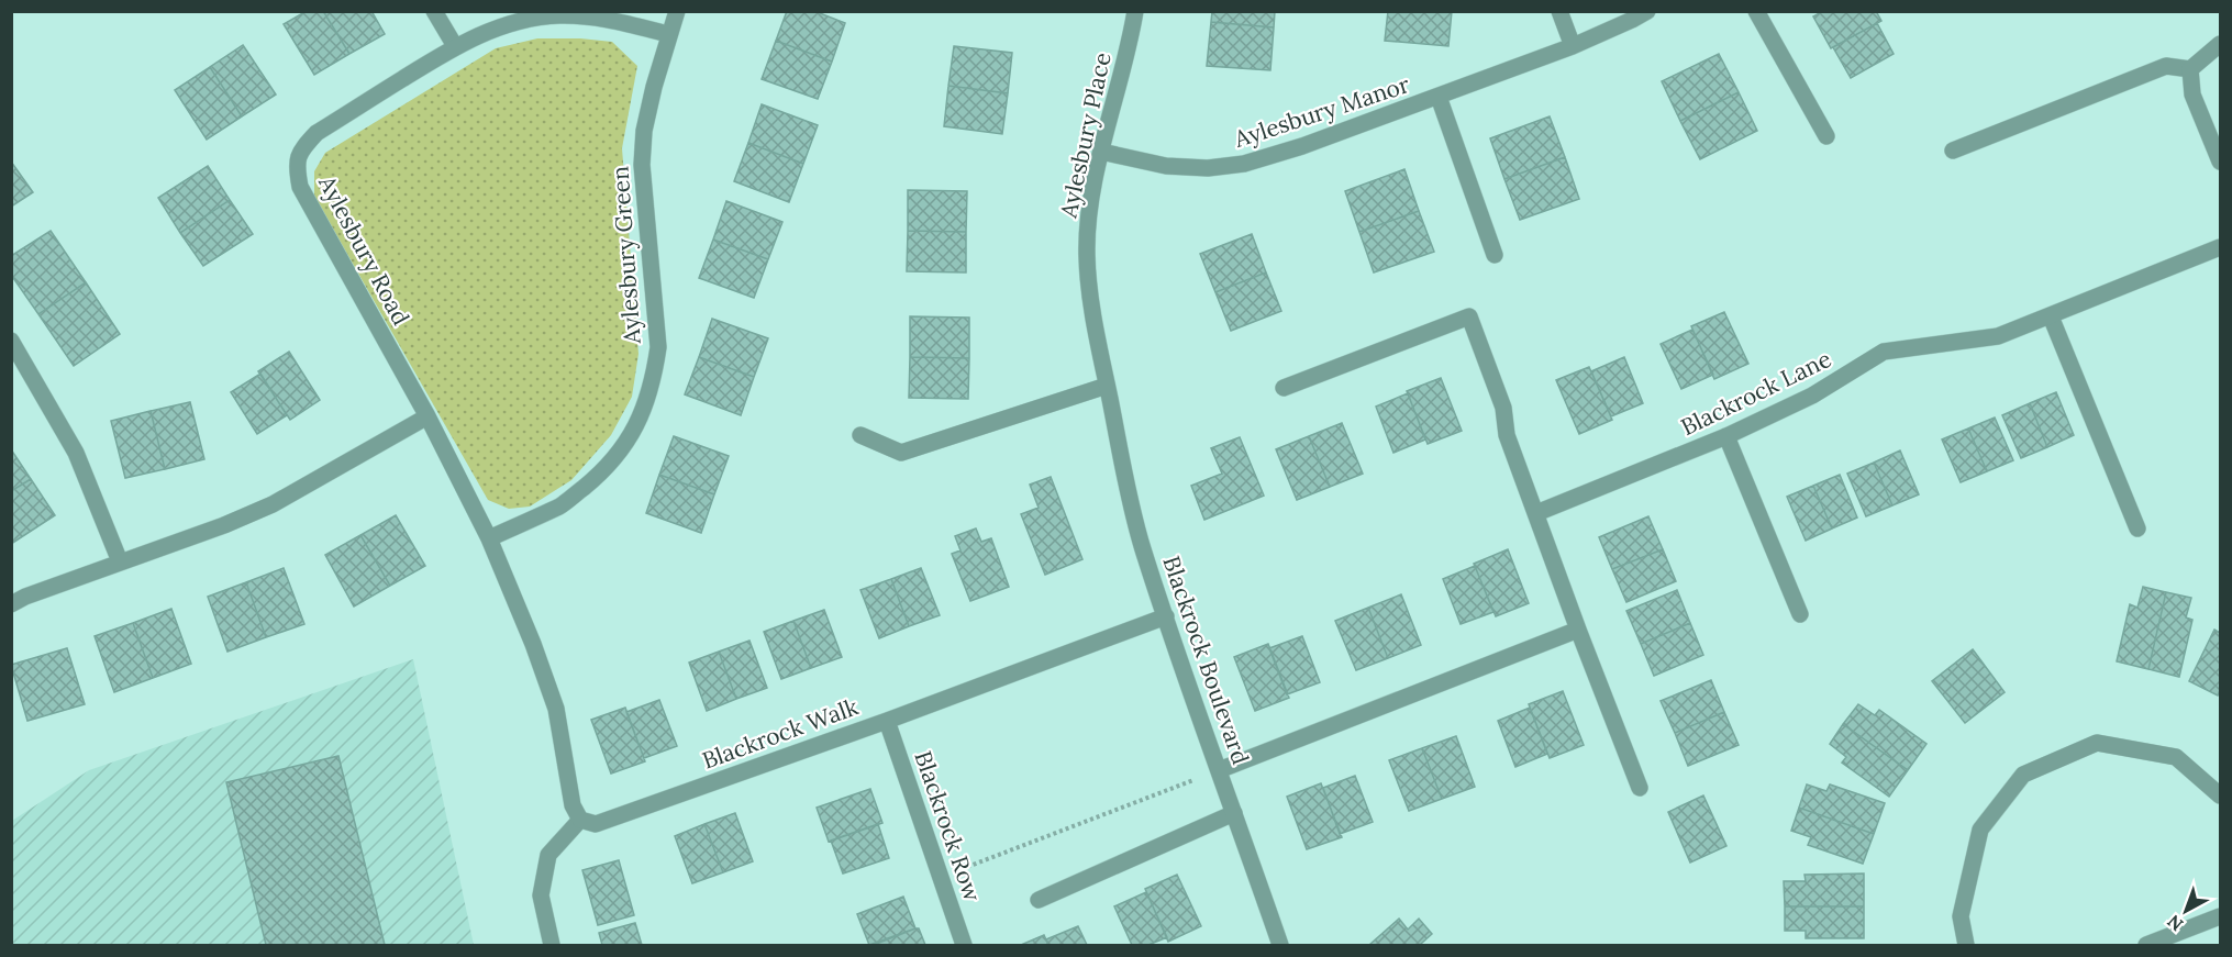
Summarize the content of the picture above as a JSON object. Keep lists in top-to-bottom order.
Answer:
{
  "streets": {
    "street": [
      "Aylesbury Manor",
      "Aylesbury Place",
      "Aylesbury Road",
      "Aylesbury Green",
      "Blackrock Lane",
      "Blackrock Boulevard",
      "Blackrock Walk",
      "Blackrock Row"
    ]
  },
  "crossings": [
    ["Aylesbury Manor", "Aylesbury Place"],
    ["Aylesbury Place", "Blackrock Boulevard"],
    ["Aylesbury Road", "Aylesbury Green"],
    ["Aylesbury Road", "Blackrock Walk"],
    ["Blackrock Boulevard", "Blackrock Walk"],
    ["Blackrock Walk", "Blackrock Row"]
  ],
  "north": "bottom left"
}
